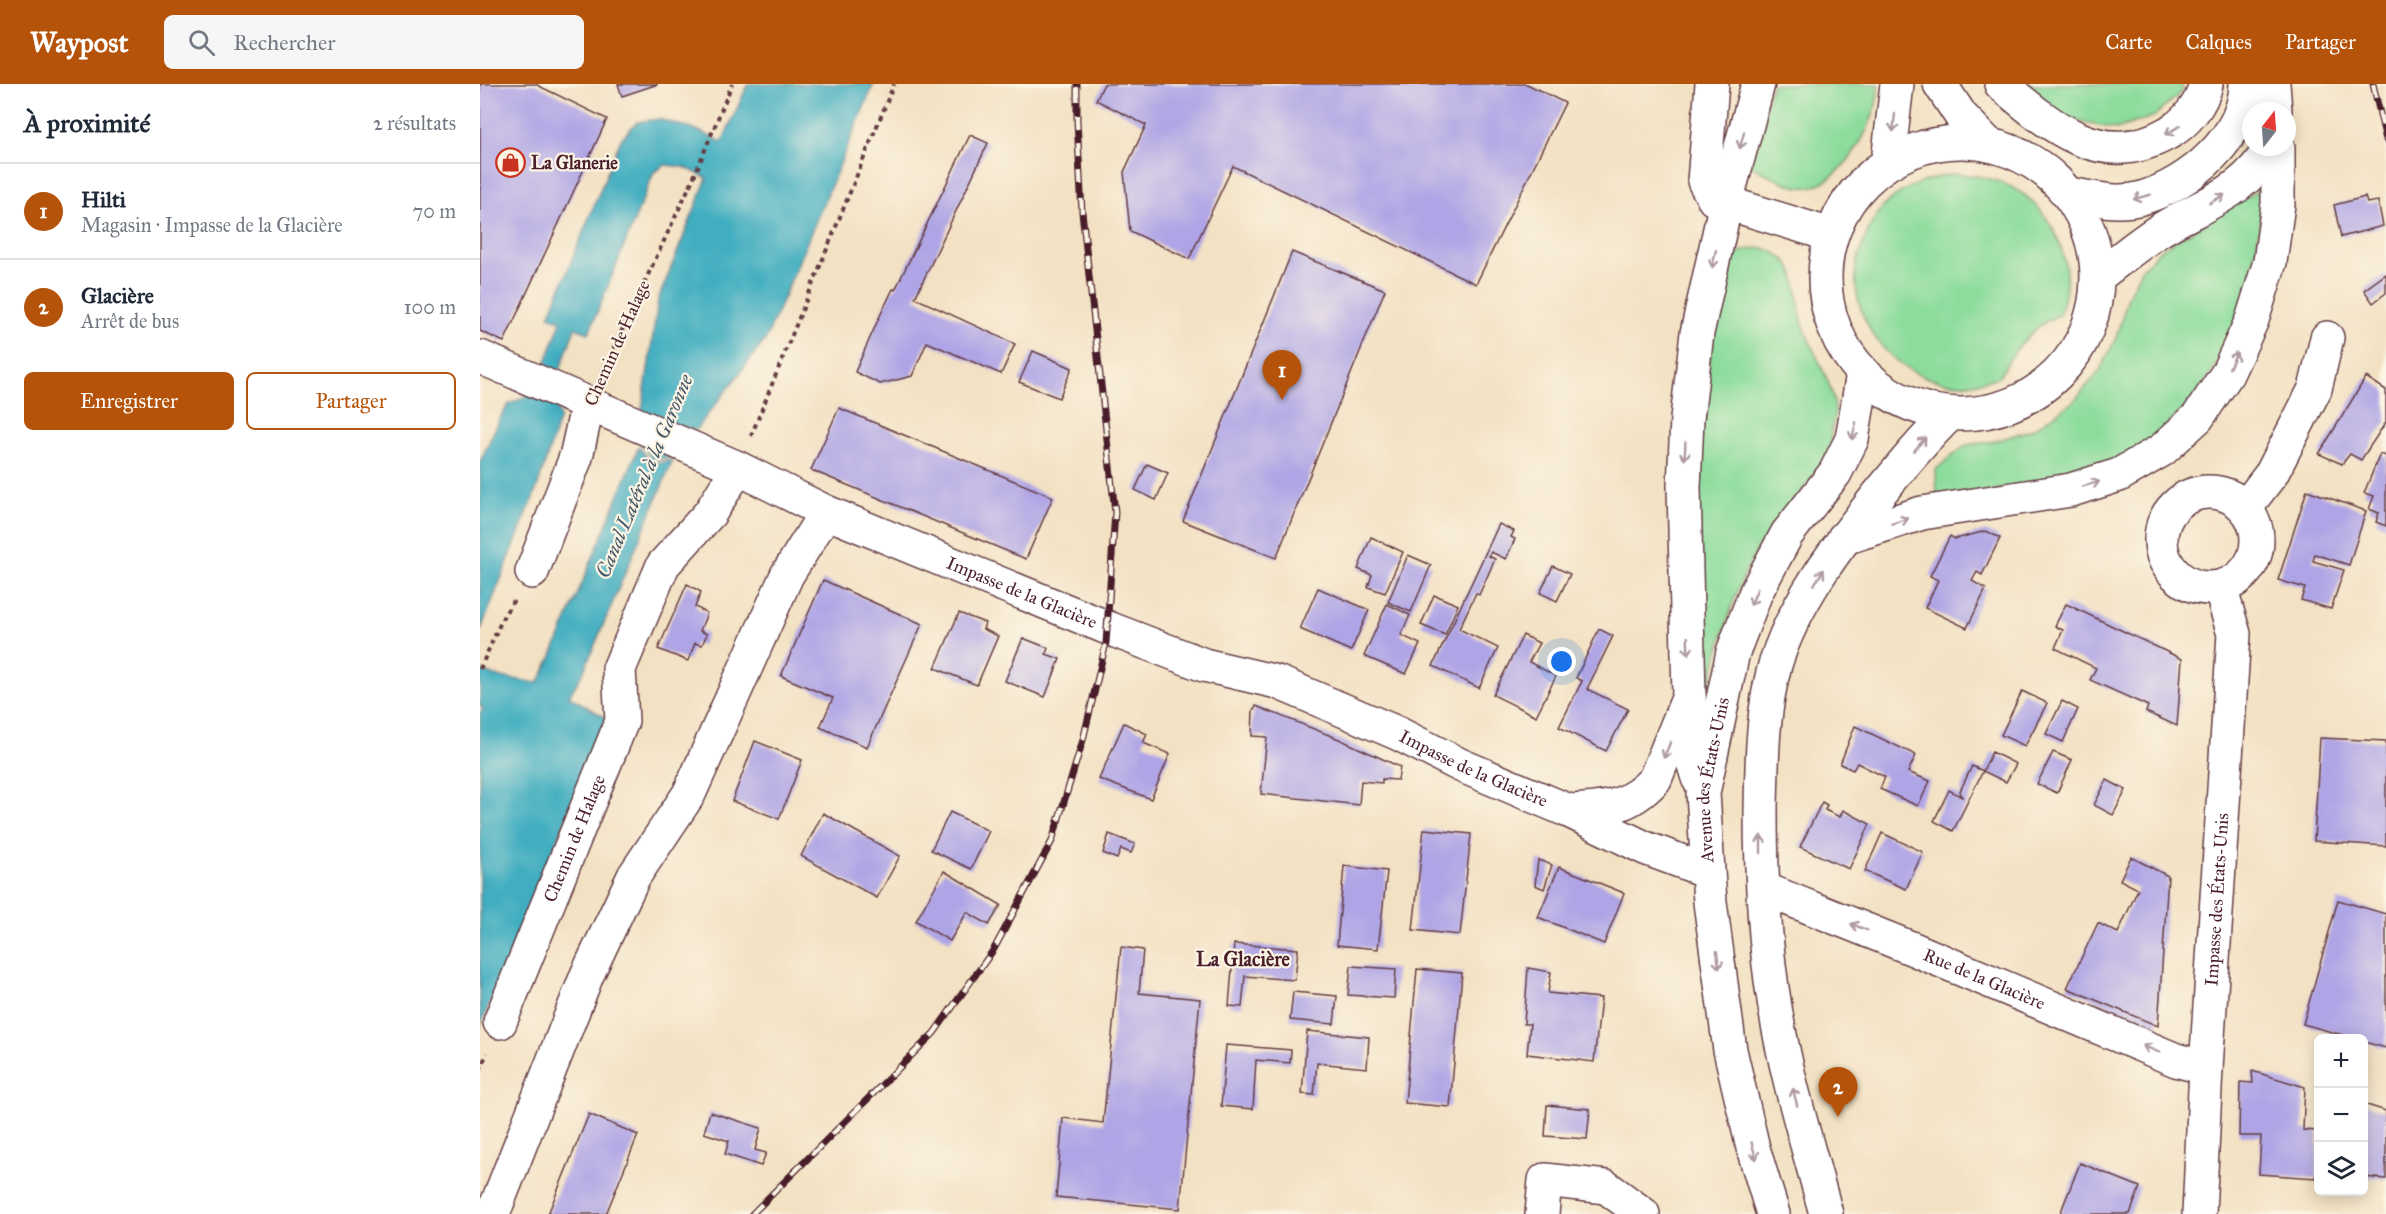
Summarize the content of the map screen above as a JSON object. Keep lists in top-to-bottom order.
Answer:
{
  "streets": {
    "main road": [
      "Chemin de Halage",
      "Impasse de la Glacière",
      "Avenue des États-Unis",
      "Impasse des États-Unis",
      "Rue de la Glacière"
    ]
  },
  "crossings": [
    ["Chemin de Halage", "Impasse de la Glacière"],
    ["Impasse de la Glacière", "Avenue des États-Unis"],
    ["Impasse des États-Unis", "Rue de la Glacière"]
  ],
  "one_way": ["Rue de la Glacière"],
  "districts": ["La Glacière"],
  "water": ["Canal Latéral à la Garonne"],
  "places": {
    "shop": ["La Glanerie"]
  },
  "north": "top",
  "page": {
    "header": "Waypost",
    "search": "Rechercher",
    "nav": ["Carte", "Calques", "Partager"],
    "heading": ["À proximité", "2 résultats"],
    "list": [
      {
        "mark": "1",
        "name": "Hilti",
        "note": "Magasin · Impasse de la Glacière",
        "value": "70 m"
      },
      {
        "mark": "2",
        "name": "Glacière",
        "note": "Arrêt de bus",
        "value": "100 m"
      }
    ],
    "pins": ["1", "2"],
    "buttons": ["Enregistrer", "Partager"],
    "map_buttons": ["+", "−"]
  }
}
